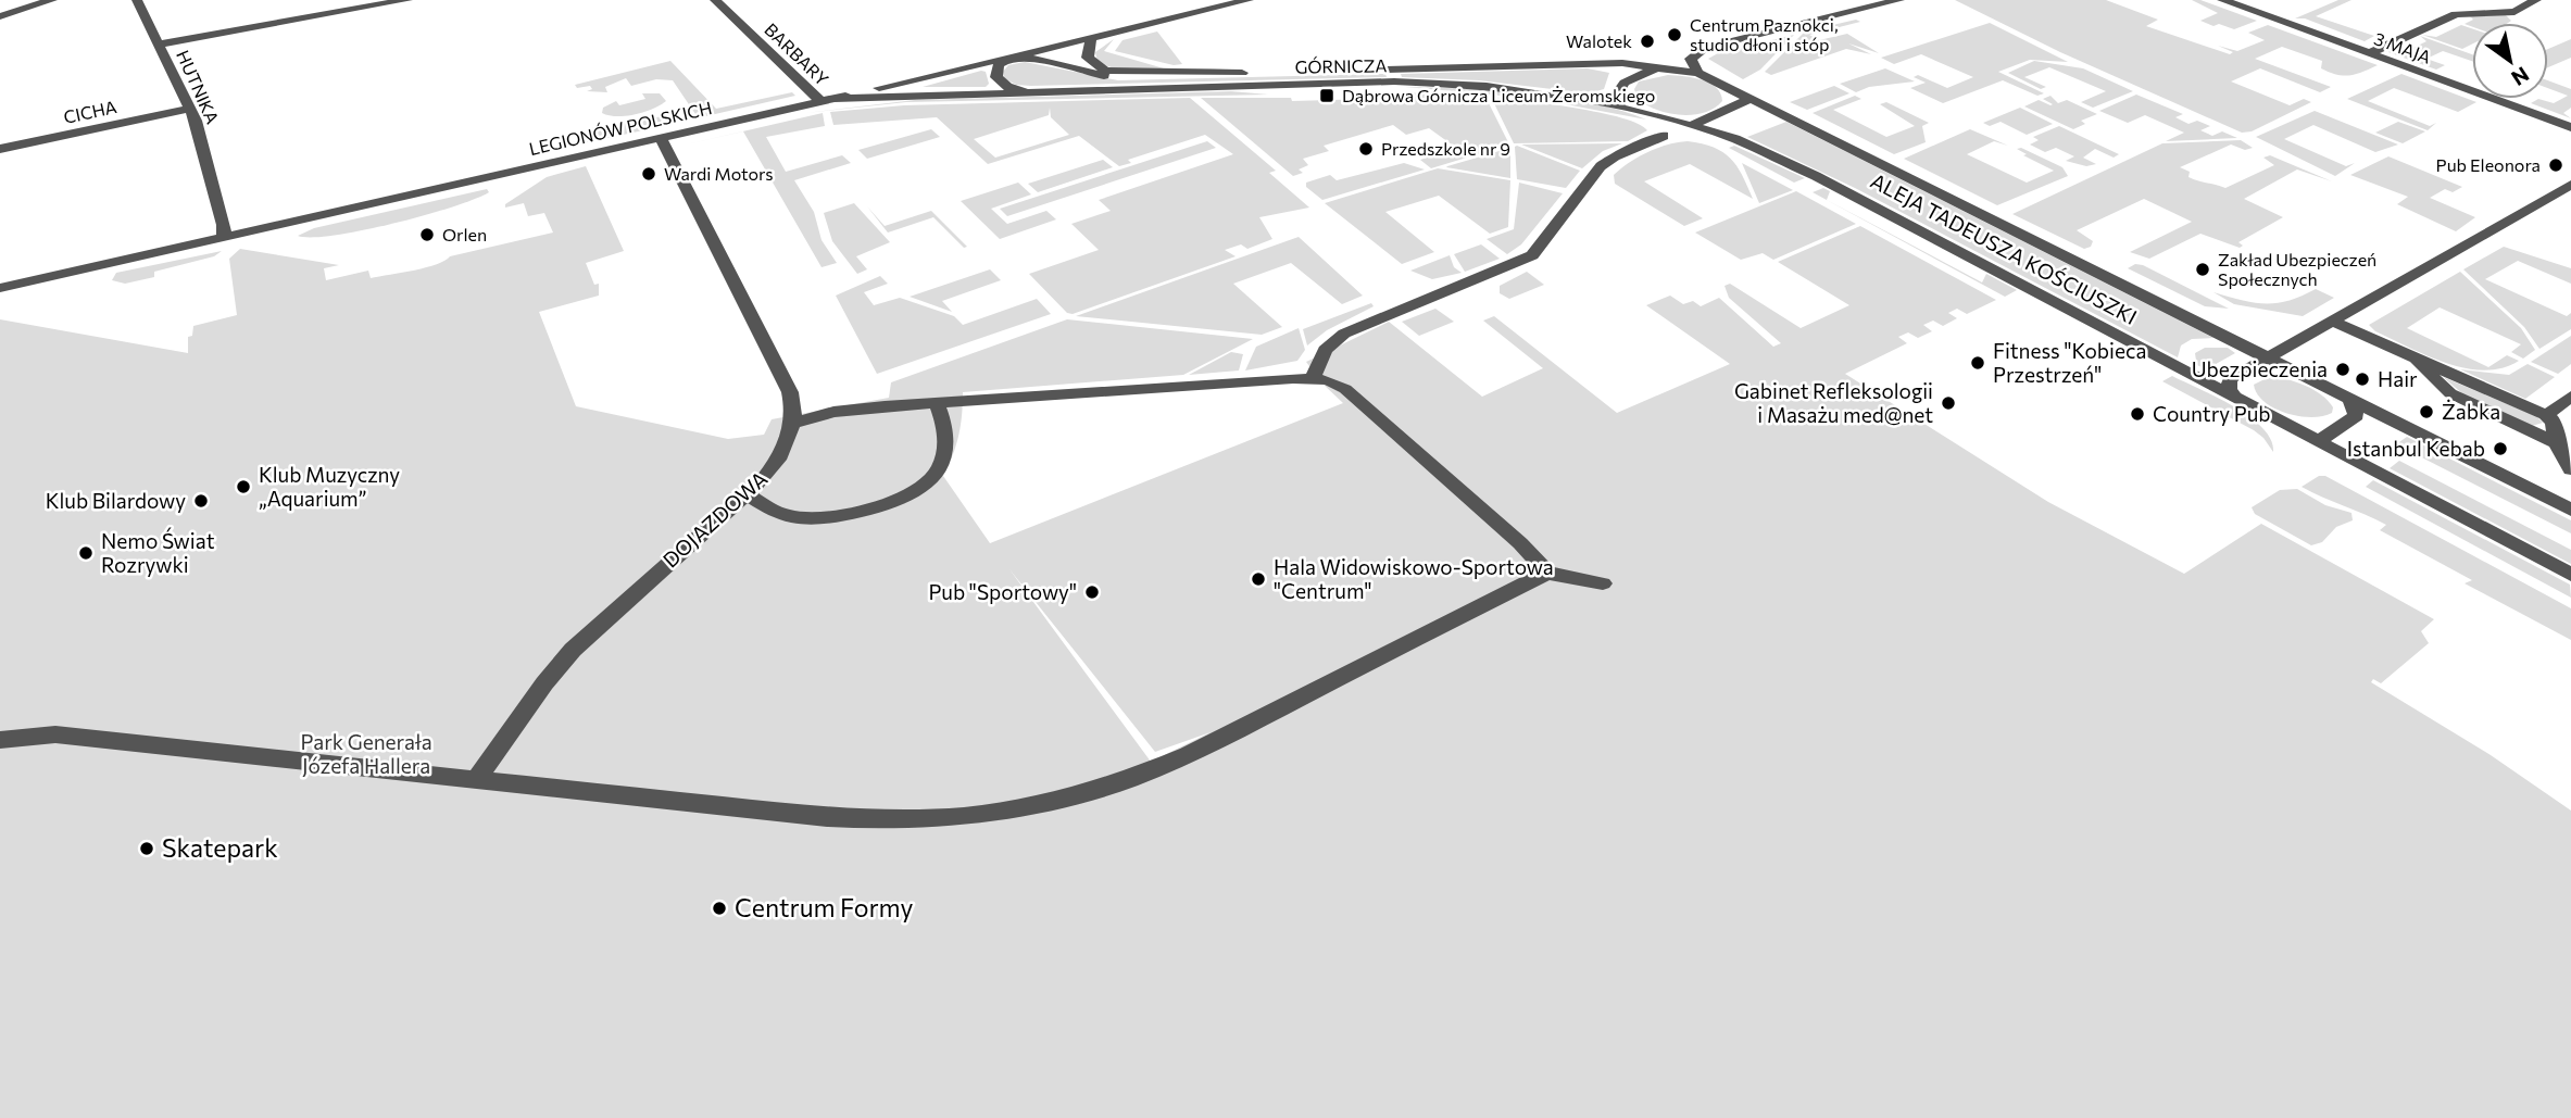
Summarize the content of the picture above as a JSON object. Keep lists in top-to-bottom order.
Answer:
{
  "streets": {
    "street": [
      "3 MAJA",
      "BARBARY",
      "GÓRNICZA",
      "HUTNIKA",
      "CICHA",
      "LEGIONÓW POLSKICH",
      "ALEJA TADEUSZA KOŚCIUSZKI",
      "DOJAZDOWA"
    ]
  },
  "crossings": [
    ["BARBARY", "LEGIONÓW POLSKICH"],
    ["GÓRNICZA", "LEGIONÓW POLSKICH"],
    ["GÓRNICZA", "ALEJA TADEUSZA KOŚCIUSZKI"],
    ["HUTNIKA", "CICHA"],
    ["HUTNIKA", "LEGIONÓW POLSKICH"]
  ],
  "parks": ["Park Generała Józefa Hallera"],
  "places": {
    "other": [
      "Centrum Paznokci, studio dłoni i stóp",
      "Walotek",
      "Przedszkole nr 9",
      "Pub Eleonora",
      "Wardi Motors",
      "Orlen",
      "Zakład Ubezpieczeń Społecznych",
      "Fitness \"Kobieca Przestrzeń\"",
      "Ubezpieczenia",
      "Hair",
      "Gabinet Refleksologii i Masażu med@net",
      "Żabka",
      "Country Pub",
      "Istanbul Kebab",
      "Klub Muzyczny „Aquarium”",
      "Klub Bilardowy",
      "Nemo Świat Rozrywki",
      "Hala Widowiskowo-Sportowa \"Centrum\"",
      "Pub \"Sportowy\"",
      "Skatepark",
      "Centrum Formy"
    ],
    "transit": ["Dąbrowa Górnicza Liceum Żeromskiego"]
  },
  "north": "bottom right"
}
